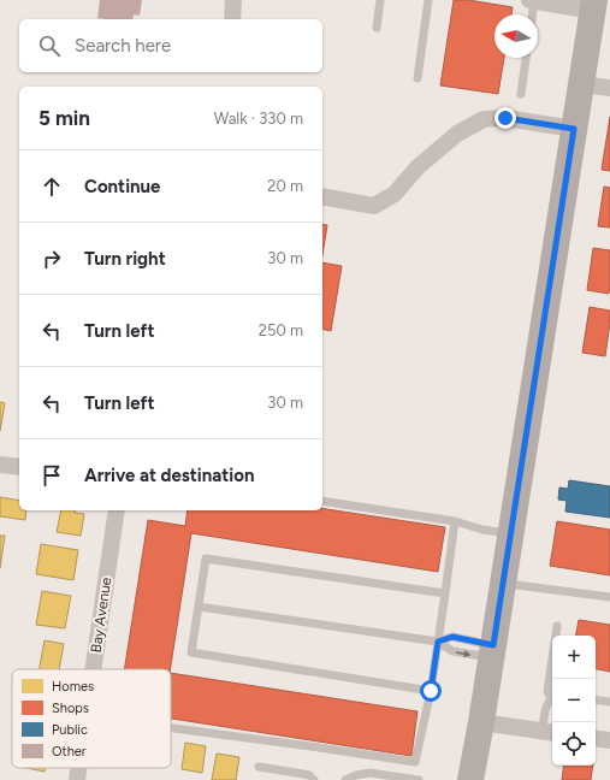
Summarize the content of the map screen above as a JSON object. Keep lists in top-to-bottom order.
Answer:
{
  "streets": {
    "street": ["Bay Avenue"]
  },
  "legend": [
    "Homes",
    "Shops",
    "Public",
    "Other"
  ],
  "north": "left",
  "page": {
    "search": "Search here",
    "heading": ["5 min", "Walk · 330 m"],
    "list": [
      ["Continue", "20 m"],
      ["Turn right", "30 m"],
      ["Turn left", "250 m"],
      ["Turn left", "30 m"],
      "Arrive at destination"
    ],
    "map_buttons": ["+", "−"]
  }
}
